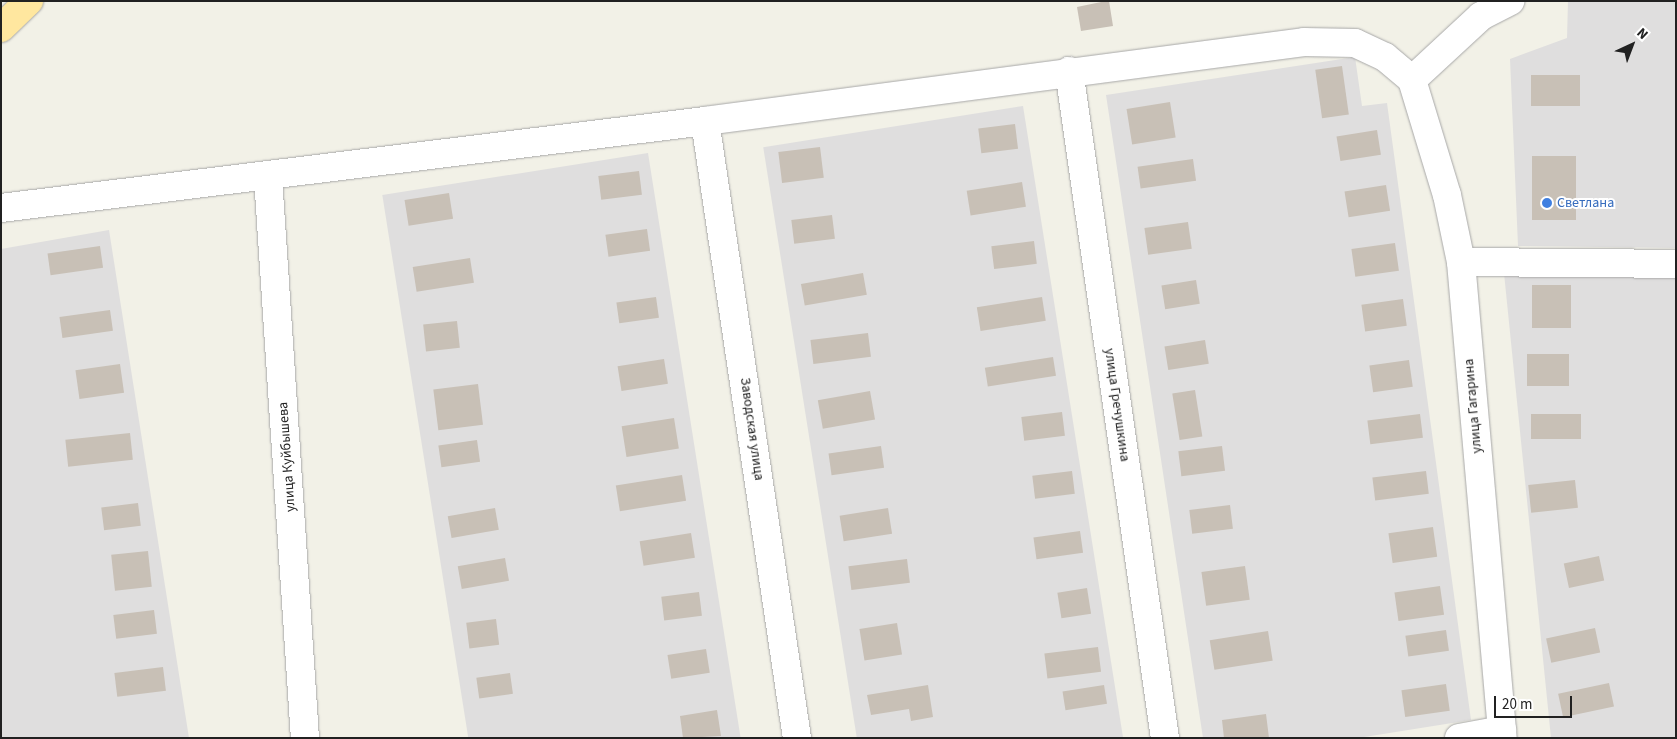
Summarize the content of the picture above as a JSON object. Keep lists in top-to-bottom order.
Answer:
{
  "streets": {
    "street": [
      "улица Гречушкина",
      "улица Гагарина",
      "Заводская улица",
      "улица Куйбышева"
    ]
  },
  "places": ["Светлана"],
  "scale_bar": "20 m",
  "north": "top right"
}
